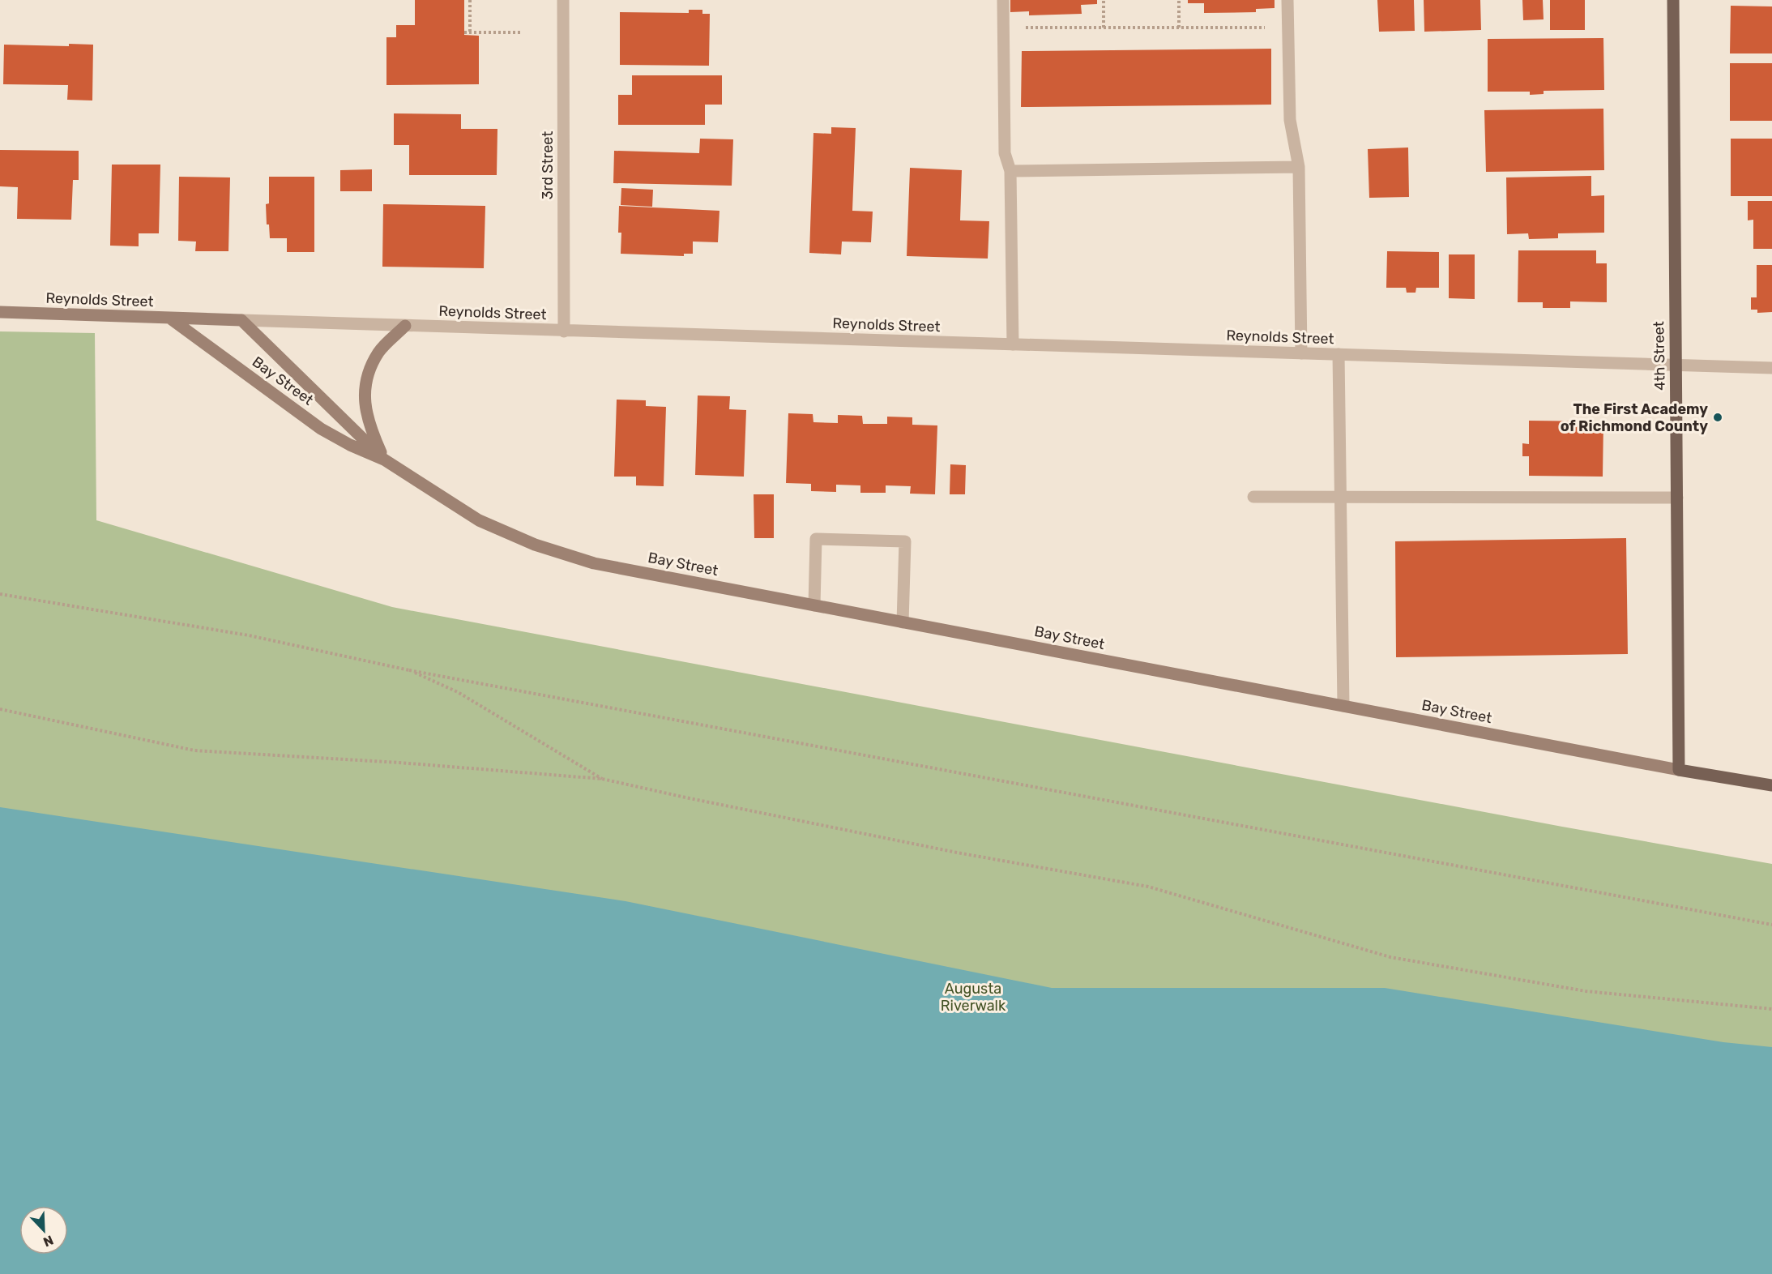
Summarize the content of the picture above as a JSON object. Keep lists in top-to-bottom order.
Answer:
{
  "streets": {
    "main road": ["Reynolds Street", "4th Street", "Bay Street"],
    "street": ["3rd Street"]
  },
  "crossings": [
    ["3rd Street", "Reynolds Street"],
    ["Reynolds Street", "4th Street"],
    ["Reynolds Street", "Bay Street"],
    ["4th Street", "Bay Street"]
  ],
  "parks": ["Augusta Riverwalk"],
  "places": ["The First Academy of Richmond County"],
  "north": "bottom right"
}
